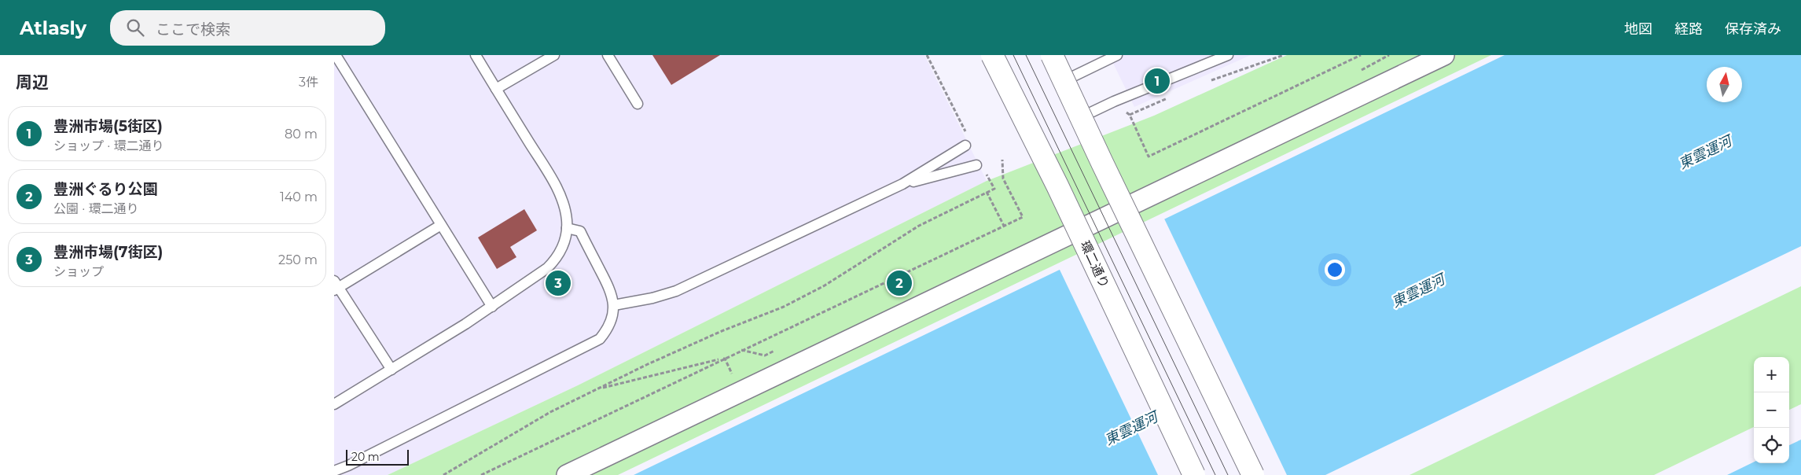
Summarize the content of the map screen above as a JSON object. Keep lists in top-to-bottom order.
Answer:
{
  "streets": {
    "main road": ["環二通り"]
  },
  "water": ["東雲運河"],
  "scale_bar": "20 m",
  "north": "top",
  "page": {
    "header": "Atlasly",
    "search": "ここで検索",
    "nav": ["地図", "経路", "保存済み"],
    "heading": ["周辺", "3件"],
    "pins": ["1", "2", "3"],
    "list": [
      {
        "mark": "1",
        "name": "豊洲市場(5街区)",
        "note": "ショップ · 環二通り",
        "value": "80 m"
      },
      {
        "mark": "2",
        "name": "豊洲ぐるり公園",
        "note": "公園 · 環二通り",
        "value": "140 m"
      },
      {
        "mark": "3",
        "name": "豊洲市場(7街区)",
        "note": "ショップ",
        "value": "250 m"
      }
    ],
    "map_buttons": ["+", "−"],
    "scale": "20 m"
  }
}
